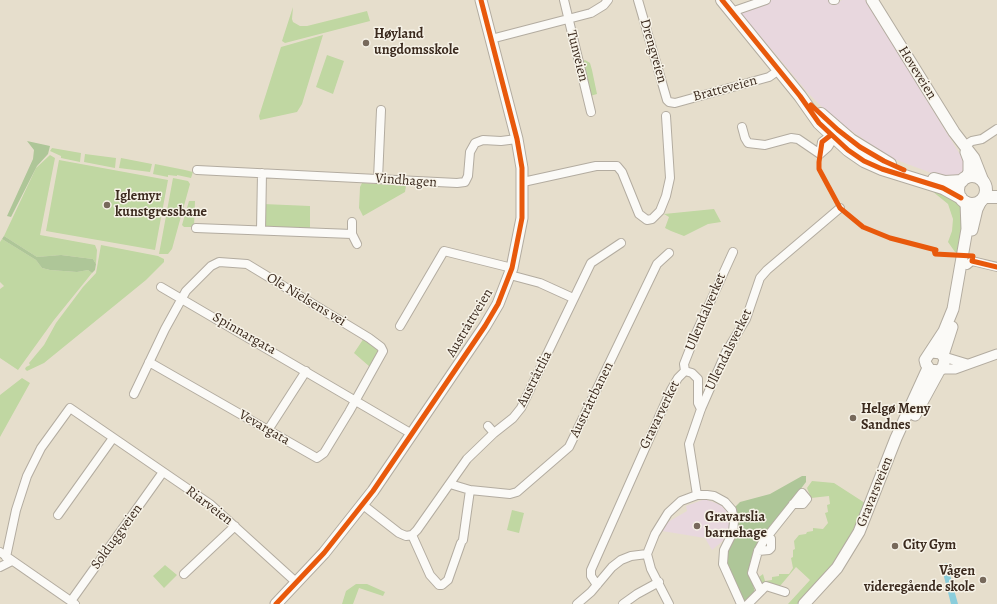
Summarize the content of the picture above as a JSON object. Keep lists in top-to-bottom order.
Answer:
{
  "streets": {
    "main road": ["Hoveveien", "Austråttveien", "Gravarsveien"],
    "street": [
      "Drengveien",
      "Tunveien",
      "Bratteveien",
      "Vindhagen",
      "Ole Nielsens vei",
      "Ullendalverket",
      "Spinnargata",
      "Ullendalsverket",
      "Austråttlia",
      "Austråttbanen",
      "Gravarverket",
      "Vevargata",
      "Riarveien",
      "Solduggveien"
    ]
  },
  "crossings": [
    ["Drengveien", "Bratteveien"],
    ["Vindhagen", "Austråttveien"],
    ["Ole Nielsens vei", "Spinnargata"],
    ["Ole Nielsens vei", "Vevargata"],
    ["Ullendalverket", "Gravarverket"],
    ["Austråttveien", "Spinnargata"],
    ["Austråttveien", "Riarveien"],
    ["Spinnargata", "Vevargata"],
    ["Ullendalsverket", "Gravarverket"],
    ["Austråttlia", "Austråttbanen"],
    ["Riarveien", "Solduggveien"]
  ],
  "places": [
    "Høyland ungdomsskole",
    "Iglemyr kunstgressbane",
    "Helgø Meny Sandnes",
    "Gravarslia barnehage",
    "City Gym",
    "Vågen videregående skole"
  ]
}
